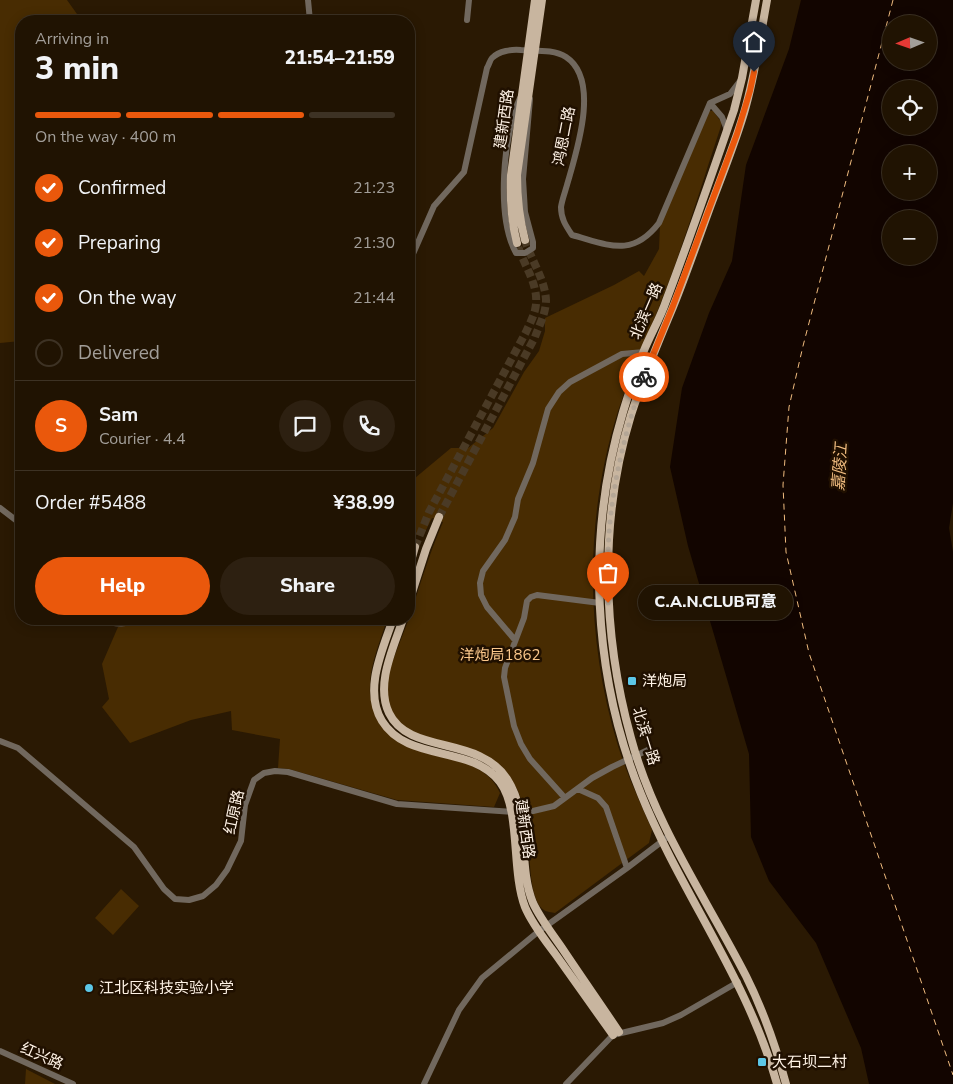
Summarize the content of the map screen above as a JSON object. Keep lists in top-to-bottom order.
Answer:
{
  "streets": {
    "main road": ["建新西路", "北滨一路"],
    "street": ["鸿恩二路", "红原路", "红兴路"]
  },
  "crossings": [
    ["建新西路", "鸿恩二路"],
    ["建新西路", "红原路"]
  ],
  "water": ["嘉陵江"],
  "parks": ["洋炮局1862"],
  "places": {
    "other": ["C.A.N.CLUB可意", "江北区科技实验小学"],
    "transit": ["洋炮局", "大石坝二村"]
  },
  "north": "left",
  "page": {
    "map_buttons": ["+", "−"],
    "heading": ["3 min", "Arriving in", "21:54–21:59"],
    "panel": [
      "Sam",
      "Courier · 4.4",
      "Order #5488",
      "¥38.99"
    ],
    "bar": "On the way · 400 m",
    "list": [
      ["Confirmed", "21:23"],
      ["Preparing", "21:30"],
      ["On the way", "21:44"],
      "Delivered"
    ],
    "round": "S",
    "buttons": ["Help", "Share"],
    "bubble": "C.A.N.CLUB可意"
  }
}
